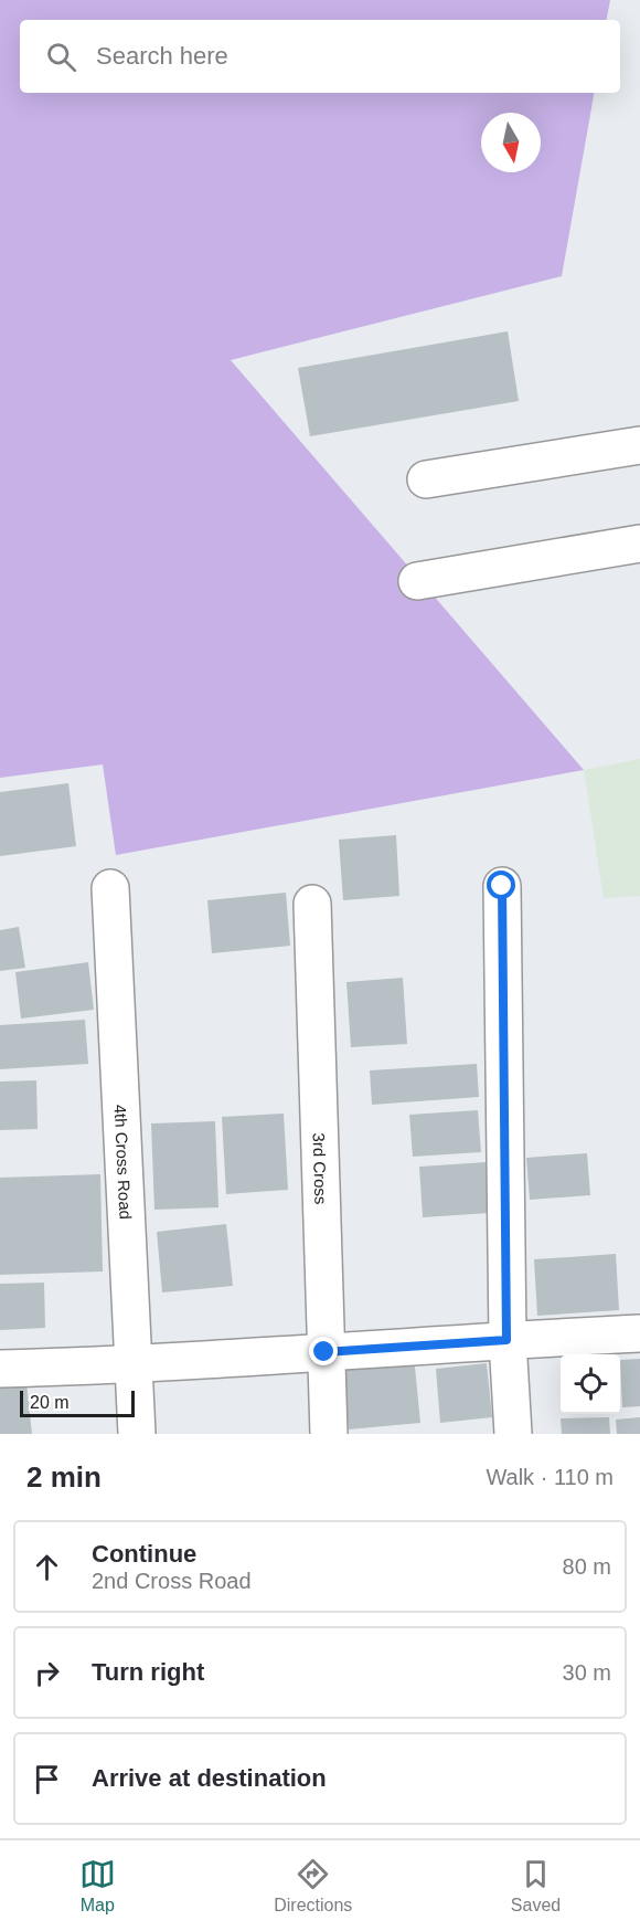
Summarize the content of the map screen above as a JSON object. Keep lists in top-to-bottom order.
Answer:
{
  "streets": {
    "street": ["4th Cross Road", "3rd Cross"]
  },
  "scale_bar": "20 m",
  "north": "bottom",
  "page": {
    "search": "Search here",
    "scale": "20 m",
    "heading": ["2 min", "Walk · 110 m"],
    "list": [
      ["Continue", "2nd Cross Road", "80 m"],
      ["Turn right", "30 m"],
      "Arrive at destination"
    ],
    "nav": ["Map", "Directions", "Saved"]
  }
}
